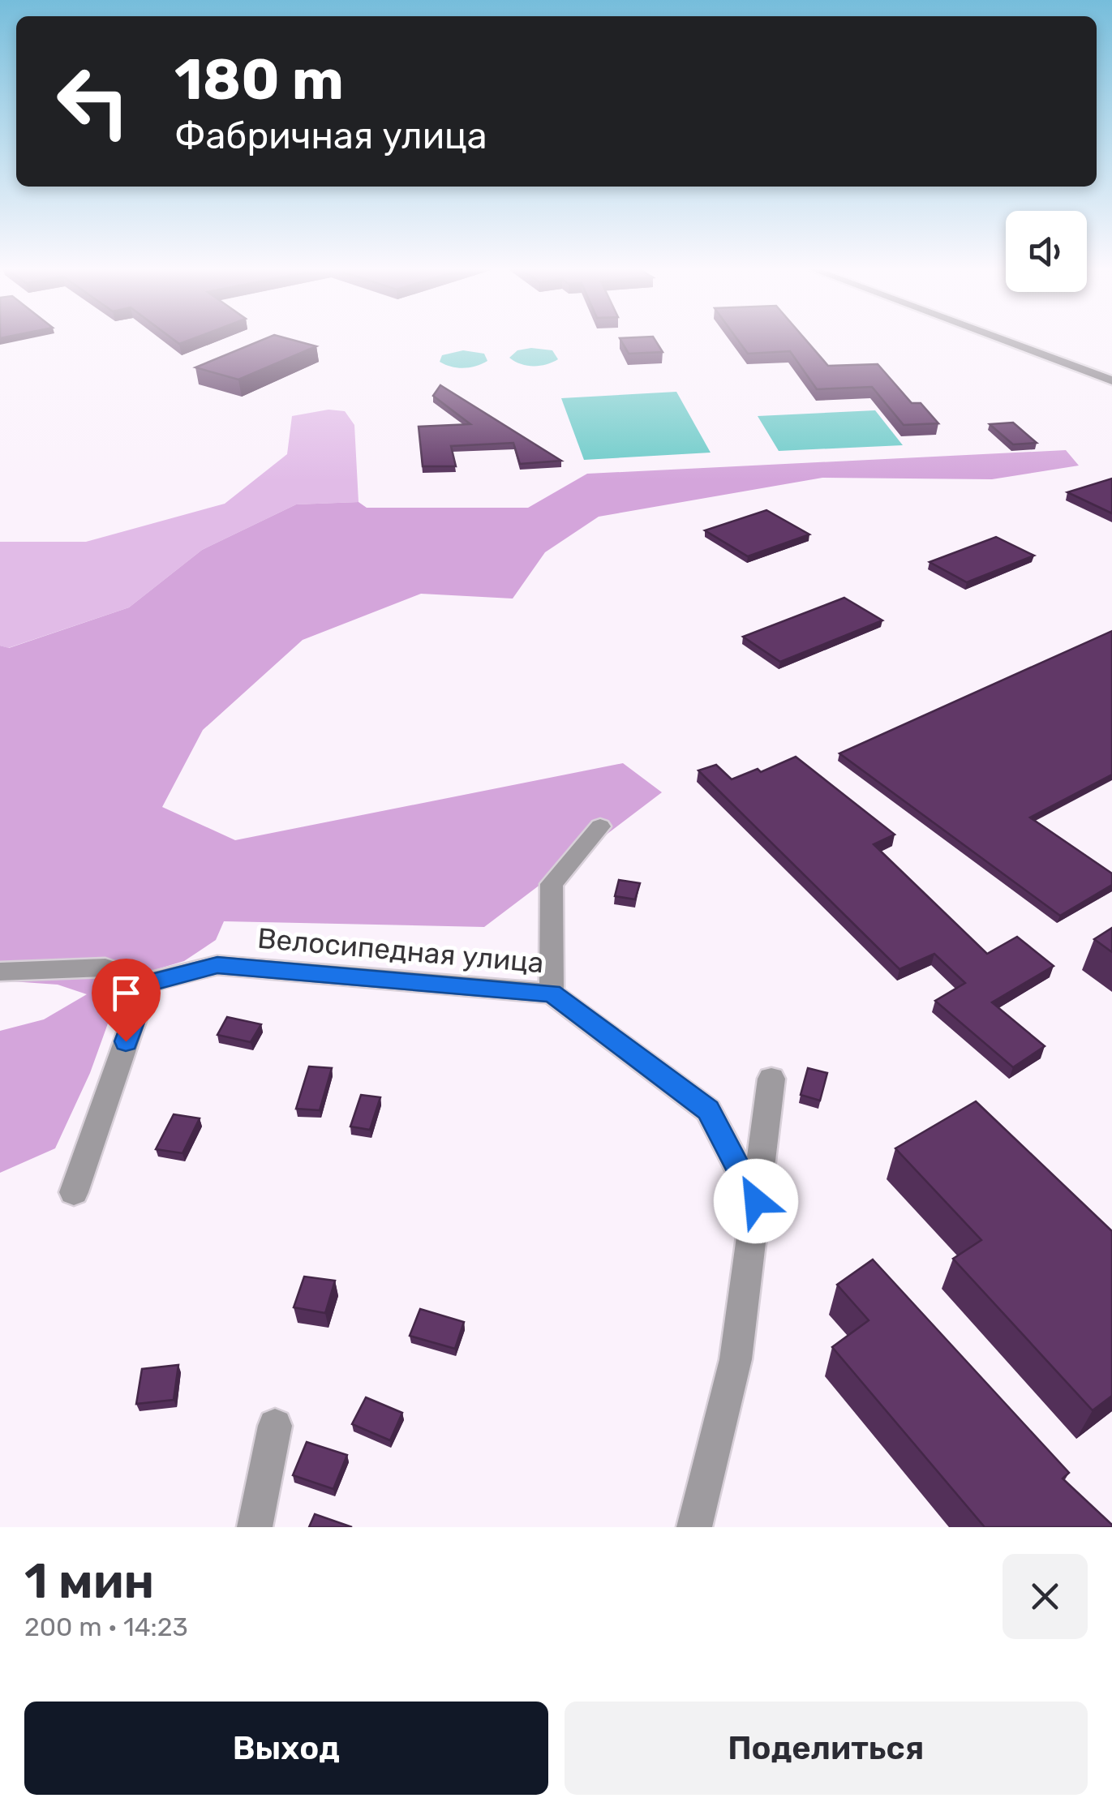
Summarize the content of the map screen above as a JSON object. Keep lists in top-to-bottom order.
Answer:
{
  "streets": {
    "street": ["Велосипедная улица"]
  },
  "page": {
    "turn": ["180 m", "Фабричная улица"],
    "heading": ["1 мин", "200 m · 14:23"],
    "buttons": ["Выход", "Поделиться"]
  }
}
